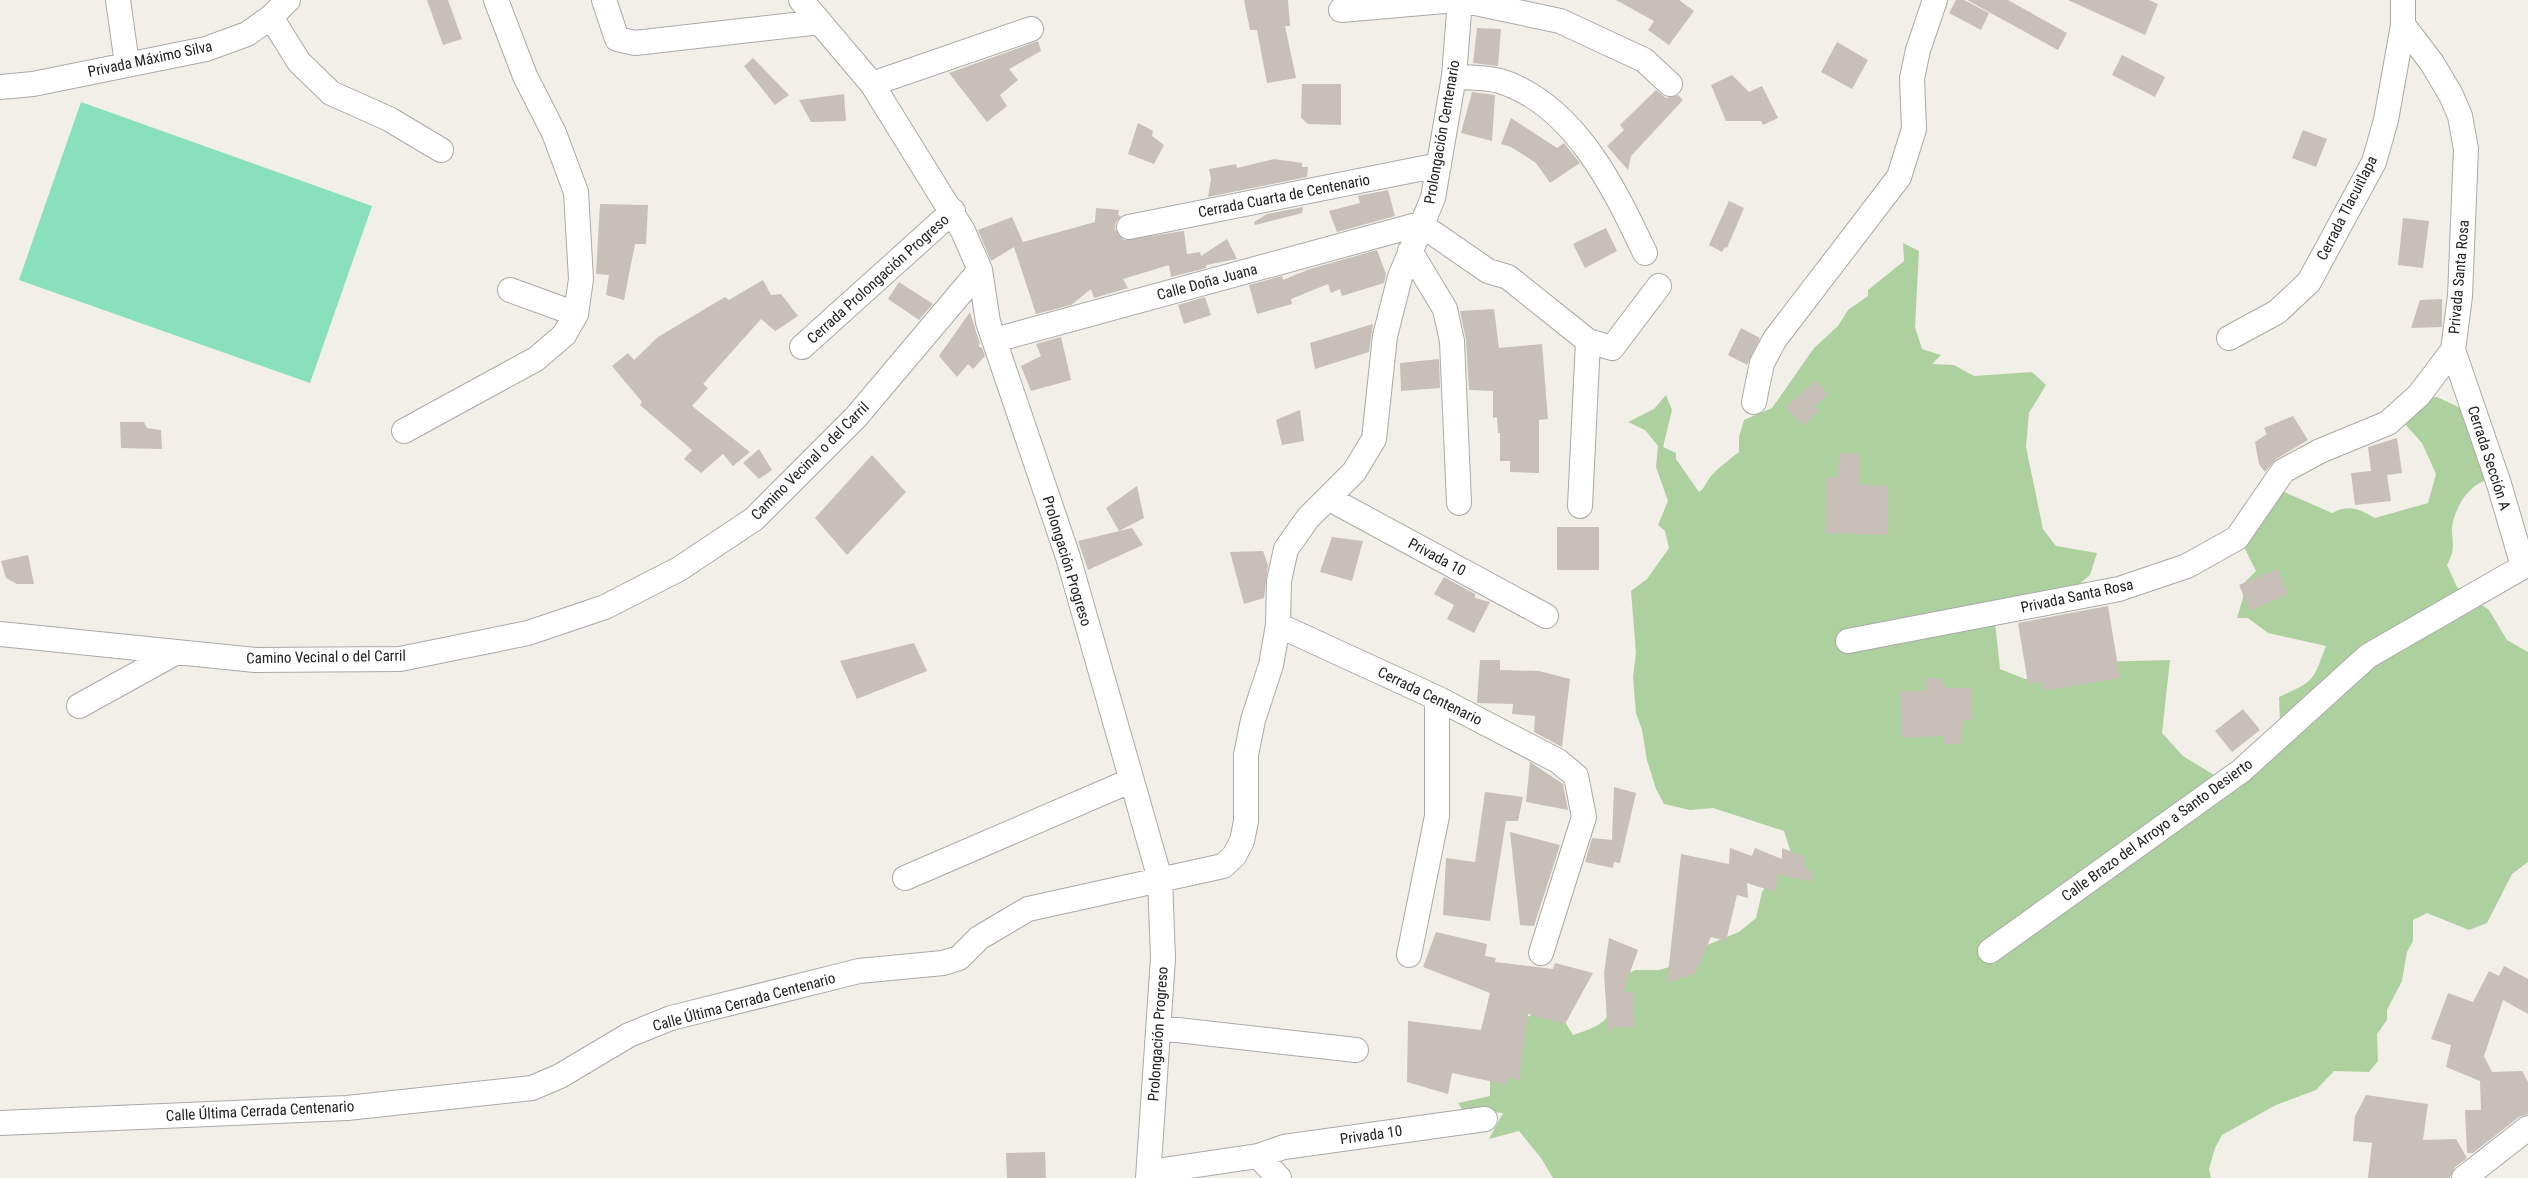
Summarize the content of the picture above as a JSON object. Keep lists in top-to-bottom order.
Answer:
{
  "streets": {
    "street": [
      "Privada Máximo Silva",
      "Prolongación Centenario",
      "Cerrada Cuarta de Centenario",
      "Cerrada Tlacuitlapa",
      "Privada Santa Rosa",
      "Cerrada Prolongación Progreso",
      "Calle Doña Juana",
      "Cerrada Sección A",
      "Camino Vecinal o del Carril",
      "Privada 10",
      "Prolongación Progreso",
      "Cerrada Centenario",
      "Calle Brazo del Arroyo a Santo Desierto",
      "Calle Última Cerrada Centenario"
    ]
  },
  "crossings": [
    ["Prolongación Centenario", "Cerrada Cuarta de Centenario"],
    ["Prolongación Centenario", "Calle Doña Juana"],
    ["Prolongación Centenario", "Privada 10"],
    ["Prolongación Centenario", "Prolongación Progreso"],
    ["Prolongación Centenario", "Cerrada Centenario"],
    ["Prolongación Centenario", "Calle Última Cerrada Centenario"],
    ["Cerrada Tlacuitlapa", "Privada Santa Rosa"],
    ["Privada Santa Rosa", "Cerrada Sección A"],
    ["Cerrada Prolongación Progreso", "Prolongación Progreso"],
    ["Calle Doña Juana", "Prolongación Progreso"],
    ["Cerrada Sección A", "Calle Brazo del Arroyo a Santo Desierto"],
    ["Camino Vecinal o del Carril", "Prolongación Progreso"],
    ["Privada 10", "Prolongación Progreso"],
    ["Prolongación Progreso", "Calle Última Cerrada Centenario"]
  ]
}
